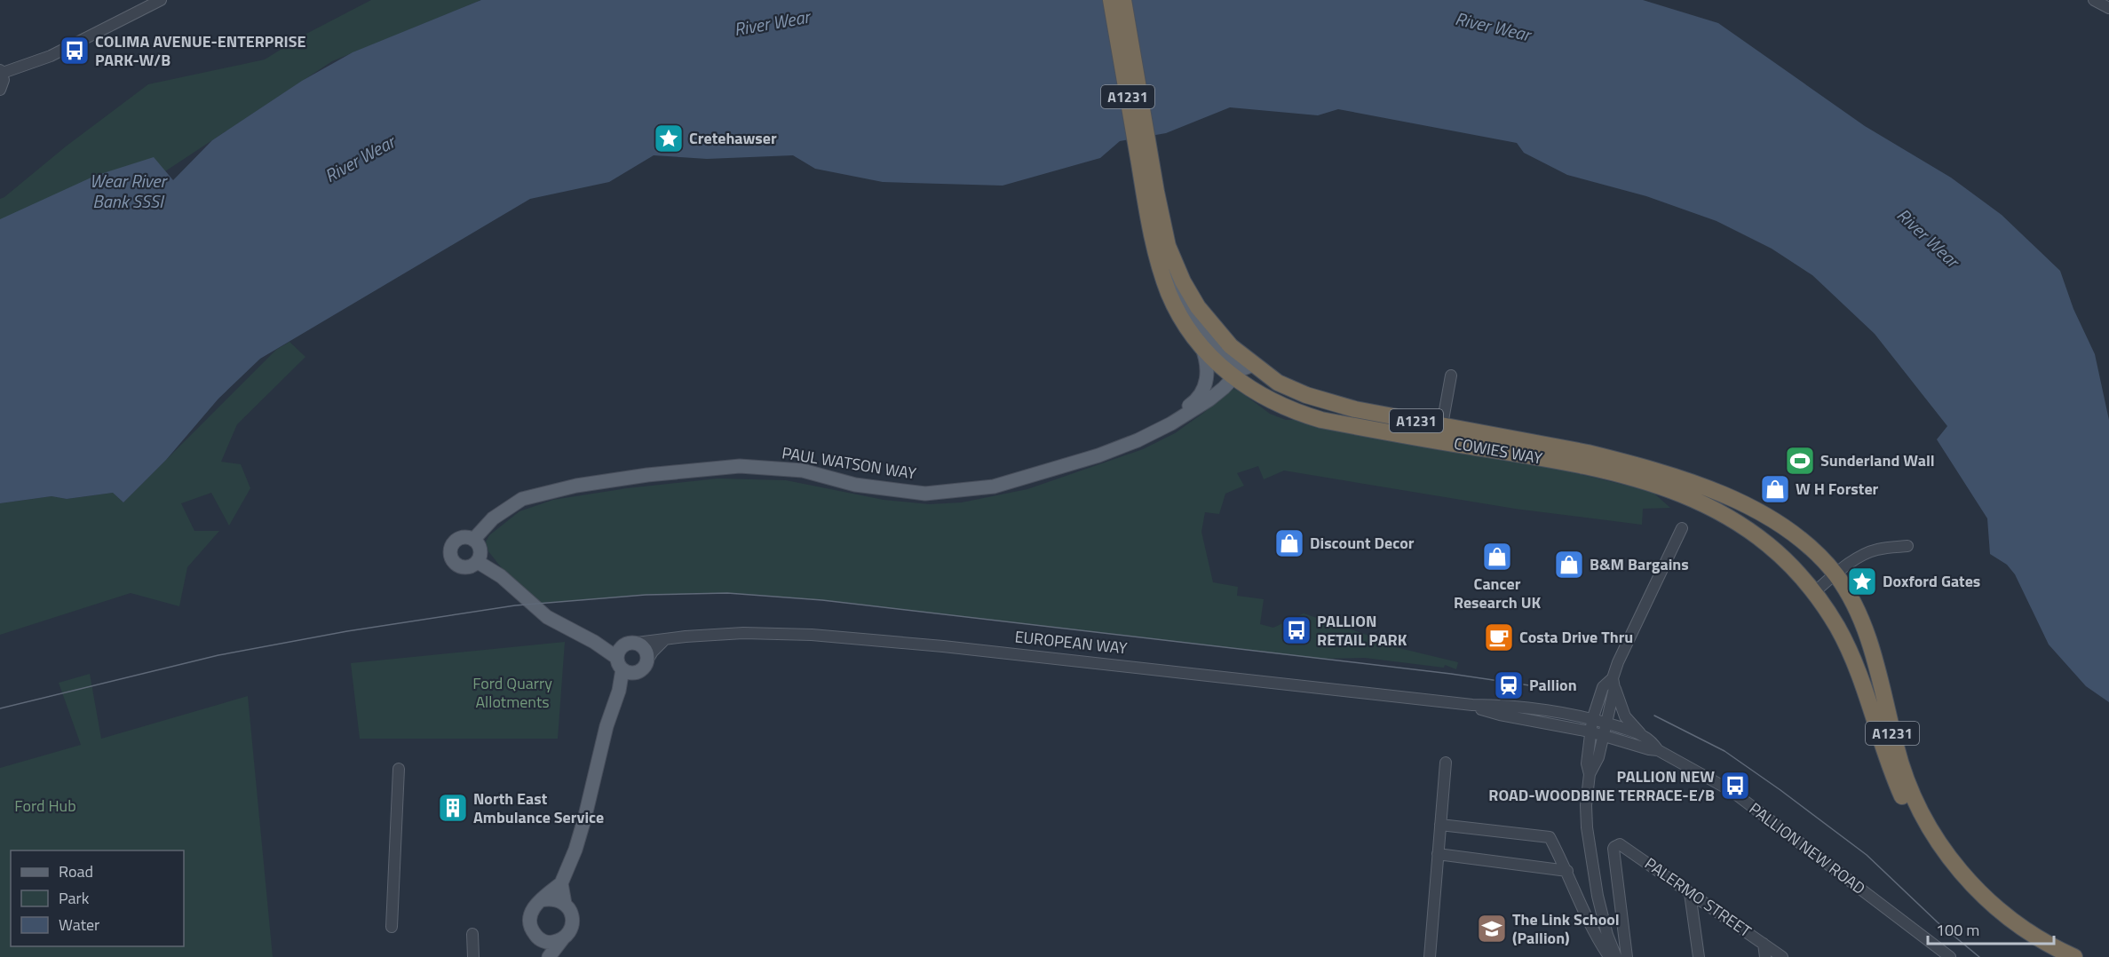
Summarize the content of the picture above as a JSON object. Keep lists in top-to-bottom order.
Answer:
{
  "streets": {
    "highway": ["A1231", "COWIES WAY"],
    "main road": ["PAUL WATSON WAY"],
    "street": ["EUROPEAN WAY", "PALLION NEW ROAD", "PALERMO STREET"]
  },
  "crossings": [
    ["A1231", "COWIES WAY"],
    ["COWIES WAY", "PAUL WATSON WAY"],
    ["EUROPEAN WAY", "PALLION NEW ROAD"]
  ],
  "water": ["River Wear", "Wear River Bank SSSI"],
  "parks": ["Ford Quarry Allotments", "Ford Hub"],
  "places": {
    "bus stop": ["COLIMA AVENUE-ENTERPRISE PARK-W/B", "PALLION RETAIL PARK", "PALLION NEW ROAD-WOODBINE TERRACE-E/B"],
    "place": ["Cretehawser", "Doxford Gates"],
    "sports": ["Sunderland Wall"],
    "shop": [
      "W H Forster",
      "Discount Decor",
      "Cancer Research UK",
      "B&M Bargains"
    ],
    "cafe": ["Costa Drive Thru"],
    "station": ["Pallion"],
    "building": ["North East Ambulance Service"],
    "school or university": ["The Link School (Pallion)"]
  },
  "legend": ["Road", "Park", "Water"],
  "scale_bar": "100 m"
}
